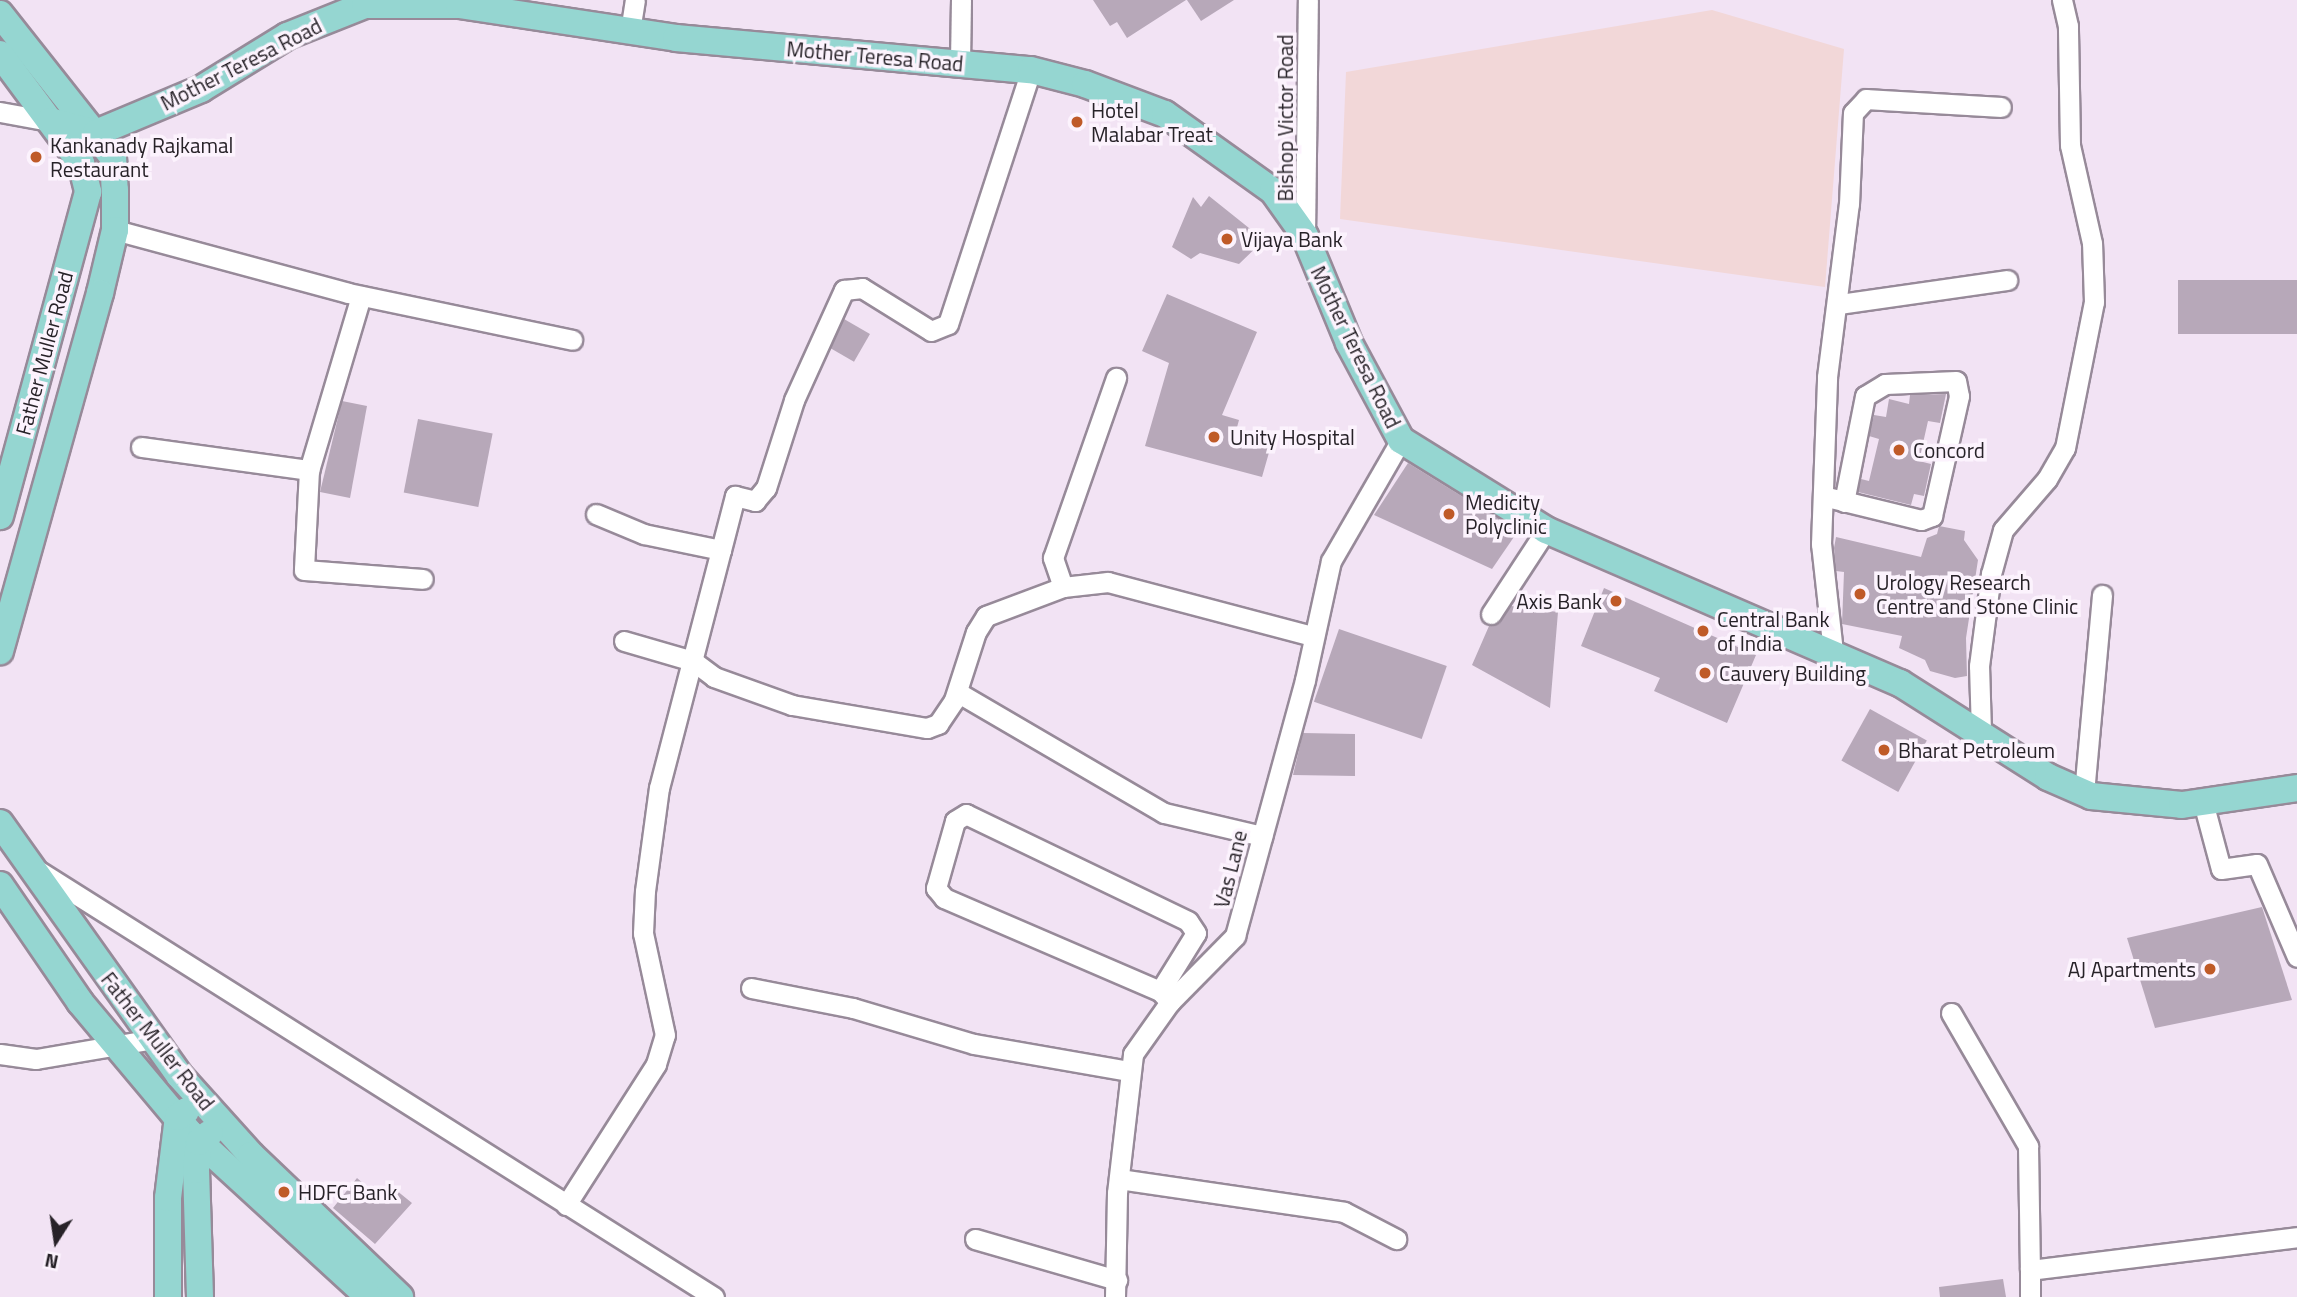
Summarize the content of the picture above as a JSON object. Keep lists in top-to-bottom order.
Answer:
{
  "streets": {
    "main road": ["Mother Teresa Road", "Father Muller Road"],
    "street": ["Bishop Victor Road", "Vas Lane"]
  },
  "crossings": [
    ["Mother Teresa Road", "Bishop Victor Road"],
    ["Mother Teresa Road", "Vas Lane"]
  ],
  "places": [
    "Hotel Malabar Treat",
    "Kankanady Rajkamal Restaurant",
    "Vijaya Bank",
    "Unity Hospital",
    "Concord",
    "Medicity Polyclinic",
    "Urology Research Centre and Stone Clinic",
    "Axis Bank",
    "Central Bank of India",
    "Cauvery Building",
    "Bharat Petroleum",
    "AJ Apartments",
    "HDFC Bank"
  ],
  "north": "bottom"
}
